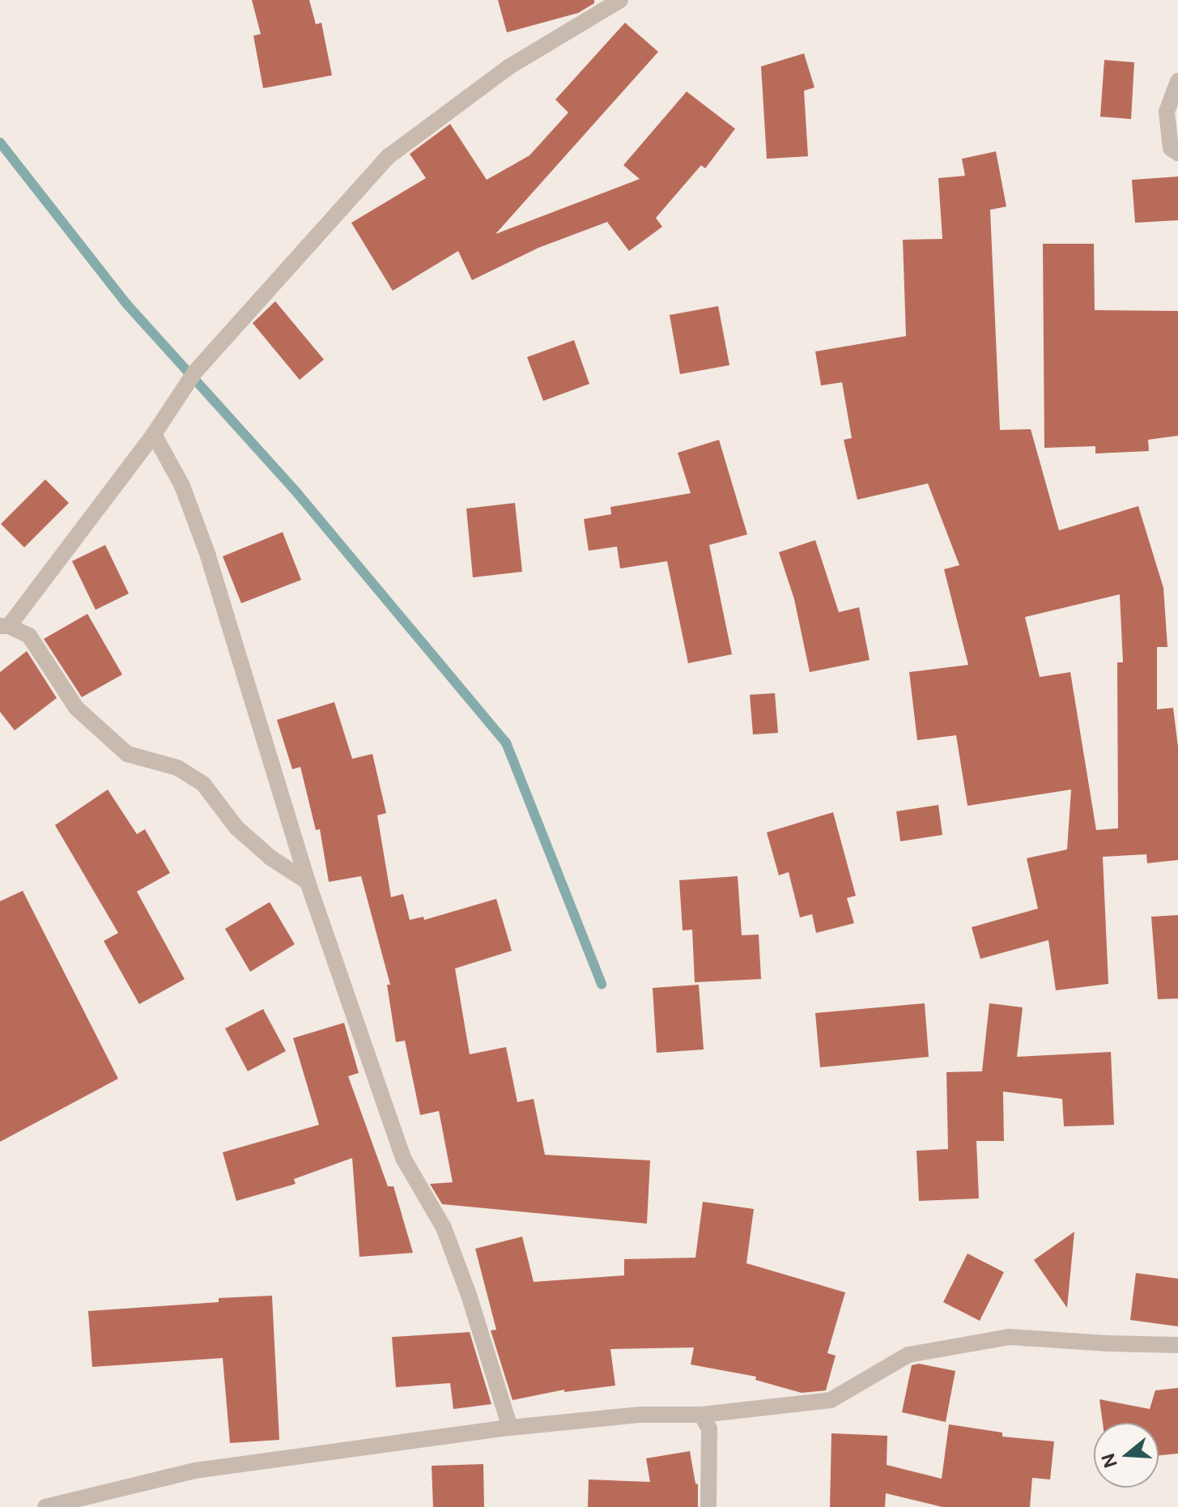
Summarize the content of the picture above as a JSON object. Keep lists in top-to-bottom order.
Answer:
{
  "north": "left"
}
